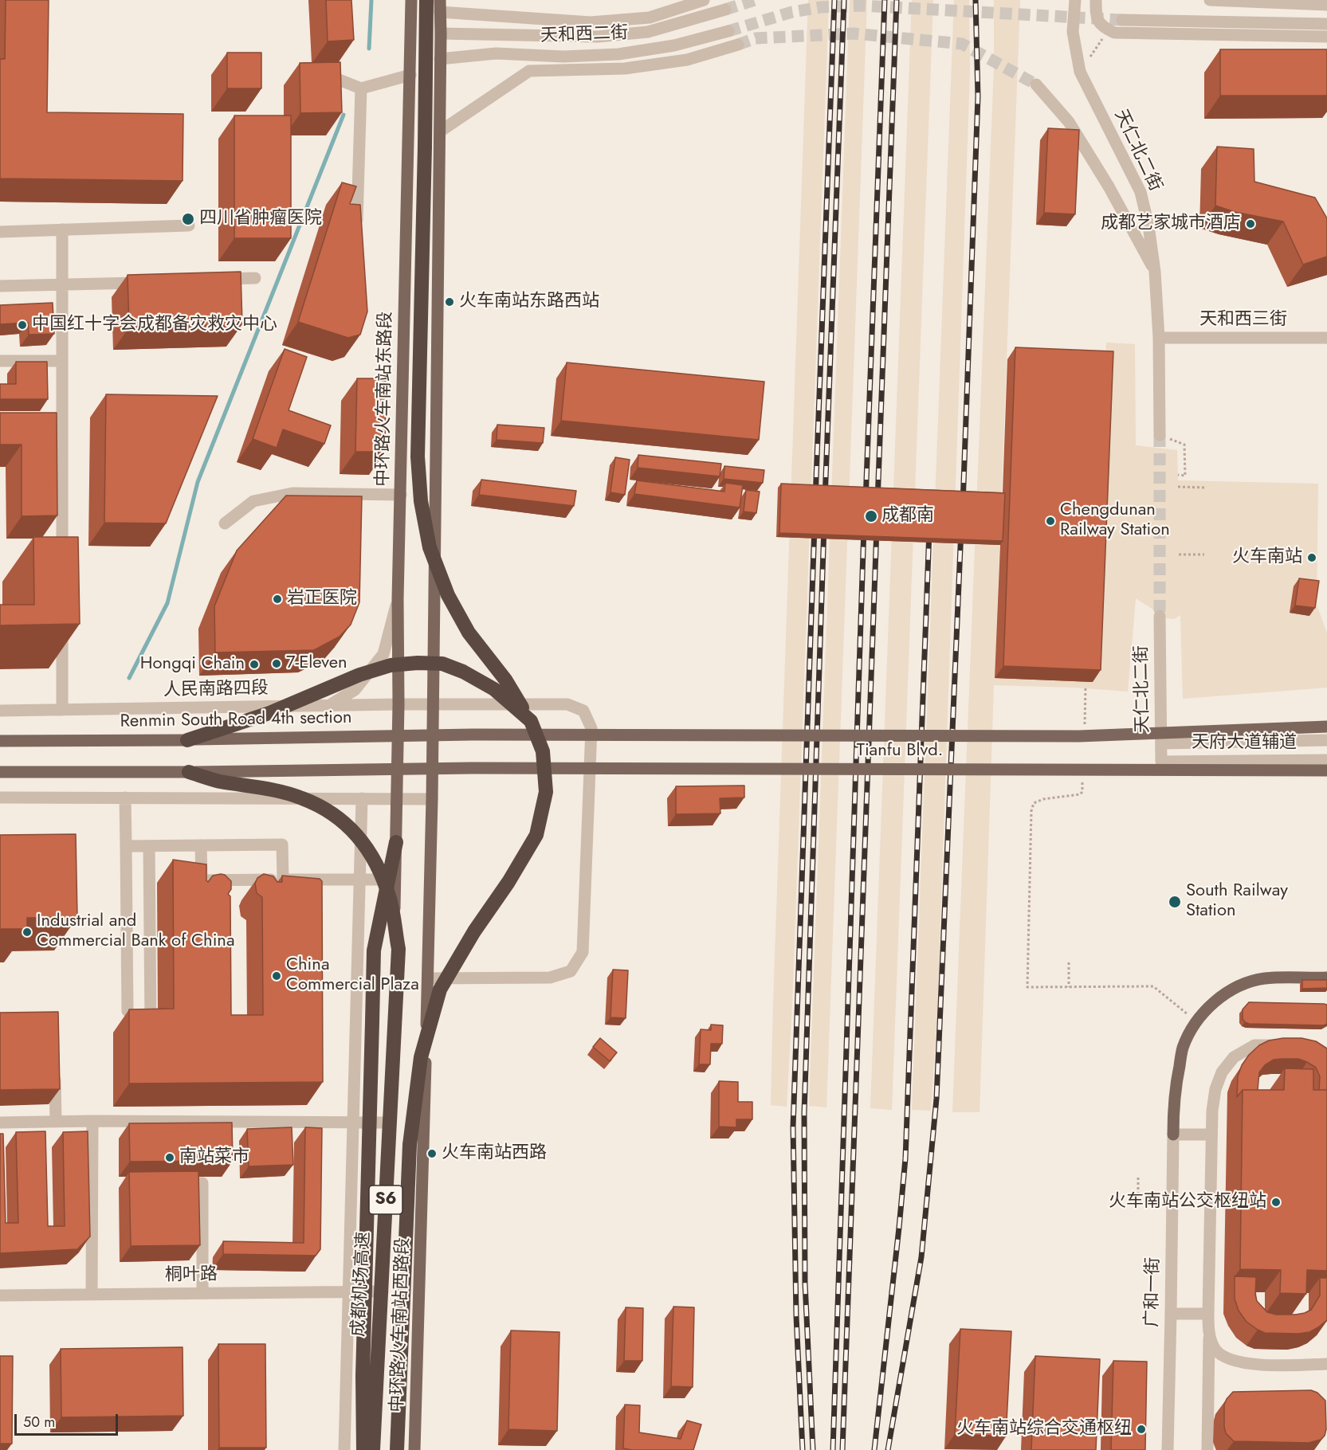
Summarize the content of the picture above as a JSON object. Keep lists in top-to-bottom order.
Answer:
{
  "streets": {
    "highway": ["S6", "成都机场高速"],
    "main road": [
      "中环路火车南站东路段",
      "Renmin South Road 4th section",
      "Tianfu Blvd.",
      "中环路火车南站西路段"
    ],
    "street": [
      "天和西二街",
      "天仁北二街",
      "天和西三街",
      "人民南路四段",
      "天府大道辅道",
      "桐叶路",
      "广和一街"
    ]
  },
  "crossings": [
    ["天仁北二街", "天和西三街"],
    ["天仁北二街", "天府大道辅道"],
    ["中环路火车南站东路段", "人民南路四段"],
    ["人民南路四段", "中环路火车南站西路段"],
    ["Renmin South Road 4th section", "Tianfu Blvd."],
    ["Tianfu Blvd.", "成都机场高速"],
    ["桐叶路", "中环路火车南站西路段"]
  ],
  "places": [
    "四川省肿瘤医院",
    "成都艺家城市酒店",
    "火车南站东路西站",
    "中国红十字会成都备灾救灾中心",
    "成都南",
    "Chengdunan Railway Station",
    "火车南站",
    "岩正医院",
    "7-Eleven",
    "Hongqi Chain",
    "South Railway Station",
    "Industrial and Commercial Bank of China",
    "China Commercial Plaza",
    "火车南站西路",
    "南站菜市",
    "火车南站公交枢纽站",
    "火车南站综合交通枢纽"
  ],
  "scale_bar": "50 m"
}
